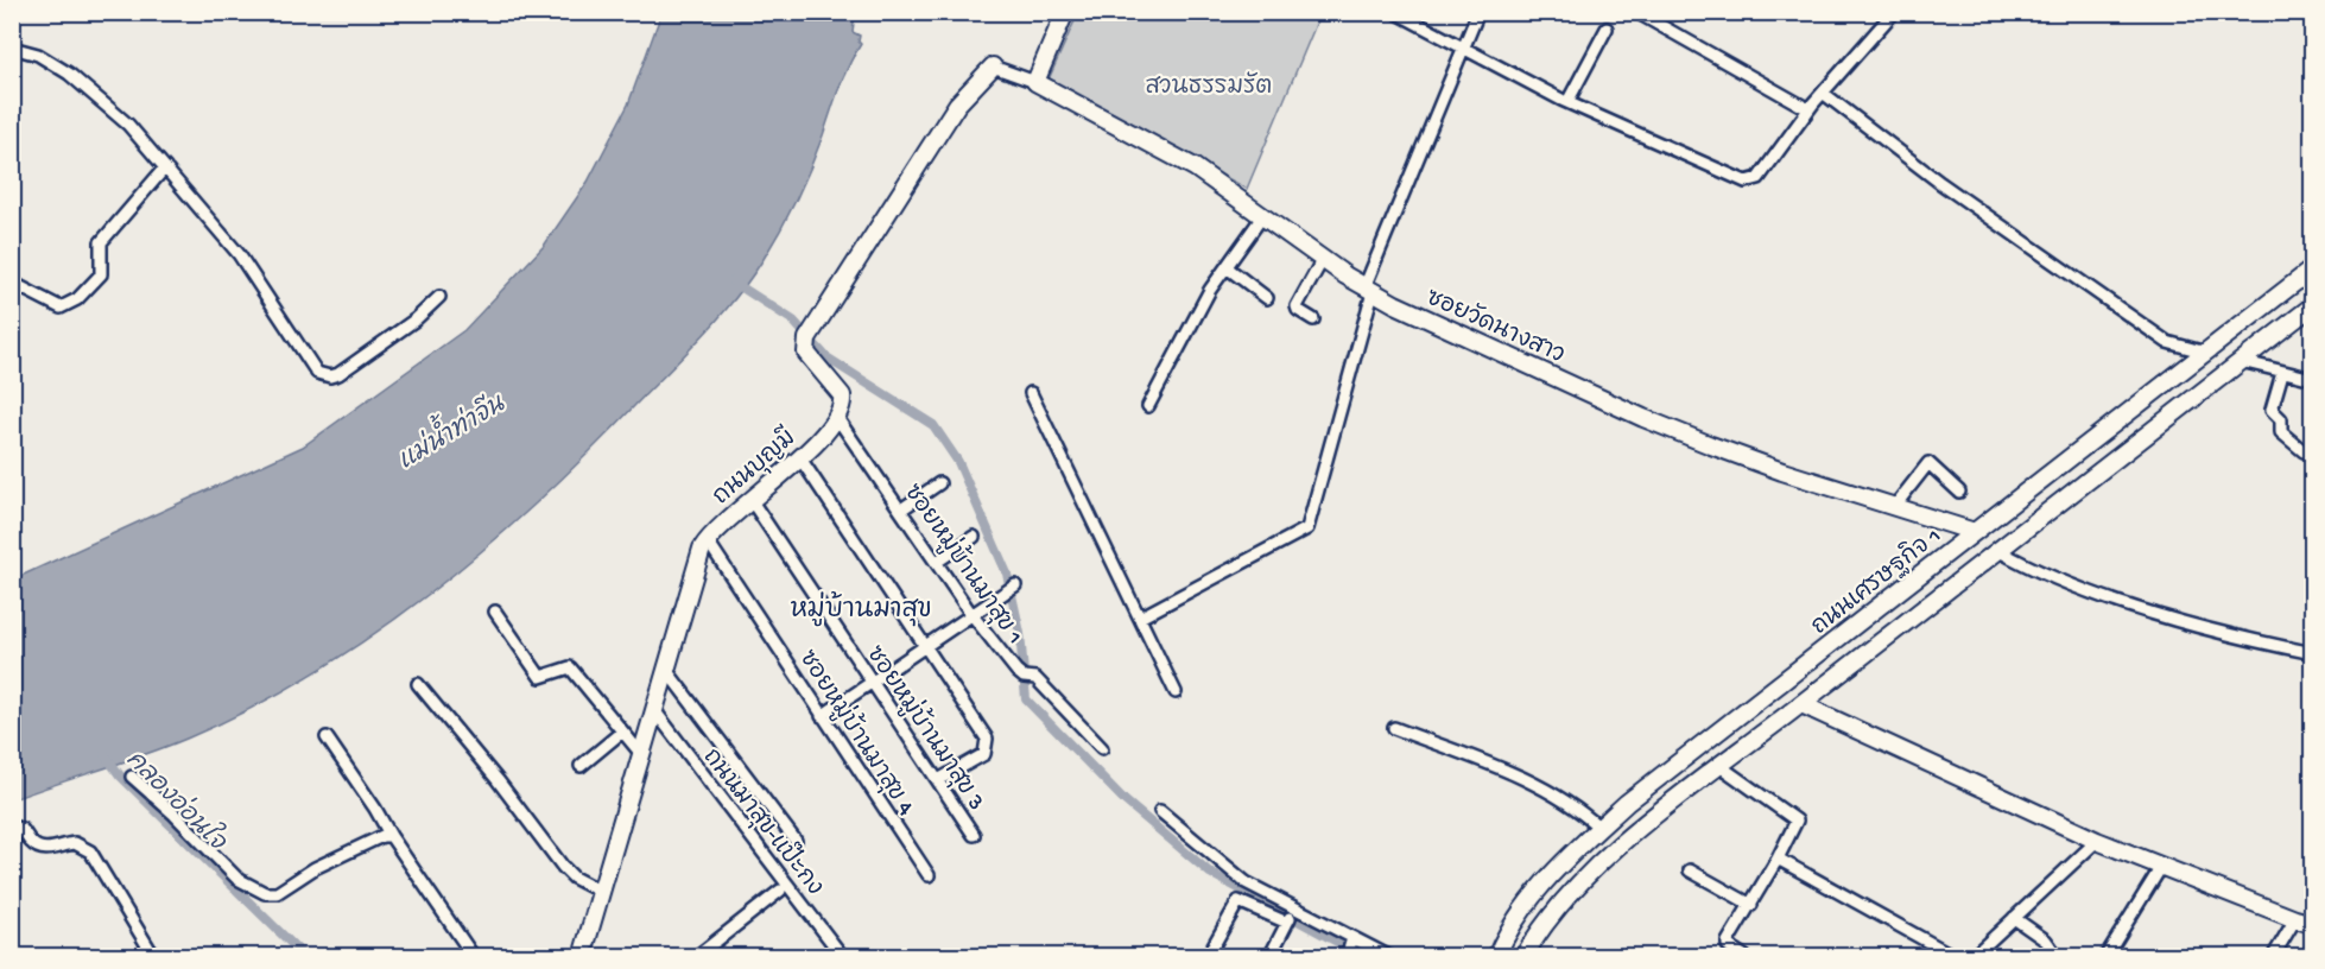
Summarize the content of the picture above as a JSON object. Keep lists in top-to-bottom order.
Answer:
{
  "streets": {
    "street": [
      "ซอยวัดนางสาว",
      "ถนนบุญมี",
      "ซอยหมู่บ้านมาสุข 1",
      "ถนนเศรษฐกิจ 1",
      "ซอยหมู่บ้านมาสุข 3",
      "ซอยหมู่บ้านมาสุข 4",
      "ถนนมาสุข-แป๊ะกง"
    ]
  },
  "crossings": [
    ["ซอยวัดนางสาว", "ถนนเศรษฐกิจ 1"],
    ["ถนนบุญมี", "ซอยหมู่บ้านมาสุข 1"],
    ["ถนนบุญมี", "ซอยหมู่บ้านมาสุข 3"],
    ["ถนนบุญมี", "ซอยหมู่บ้านมาสุข 4"],
    ["ถนนบุญมี", "ถนนมาสุข-แป๊ะกง"]
  ],
  "districts": ["หมู่บ้านมาสุข"],
  "water": ["แม่น้ำท่าจีน", "คลองอ่อนใจ"],
  "parks": ["สวนธรรมรัต"]
}
